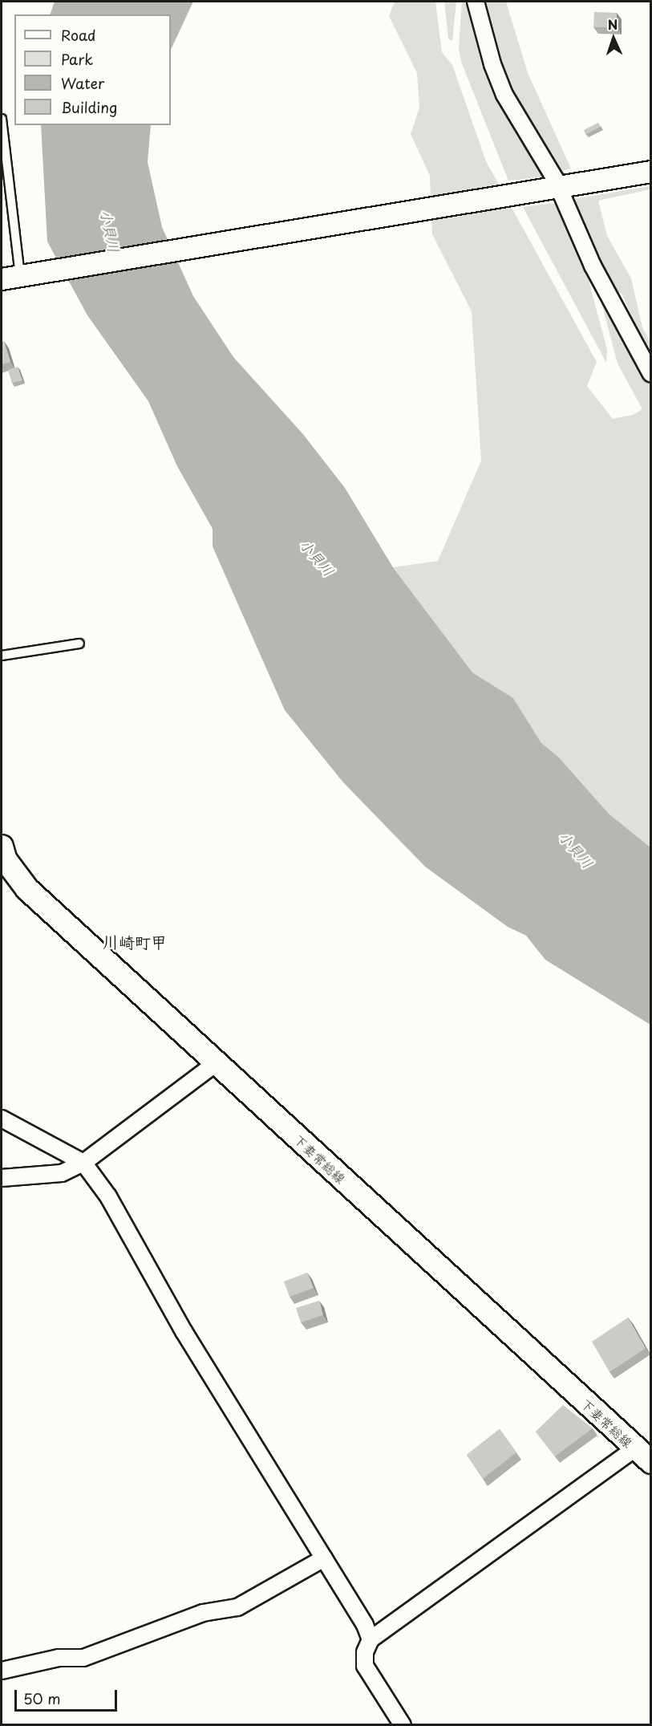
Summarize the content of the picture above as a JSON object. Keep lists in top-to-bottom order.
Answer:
{
  "streets": {
    "main road": ["下妻常総線"]
  },
  "districts": ["川崎町甲"],
  "water": ["小貝川"],
  "legend": [
    "Road",
    "Park",
    "Water",
    "Building"
  ],
  "scale_bar": "50 m",
  "north": "top"
}
